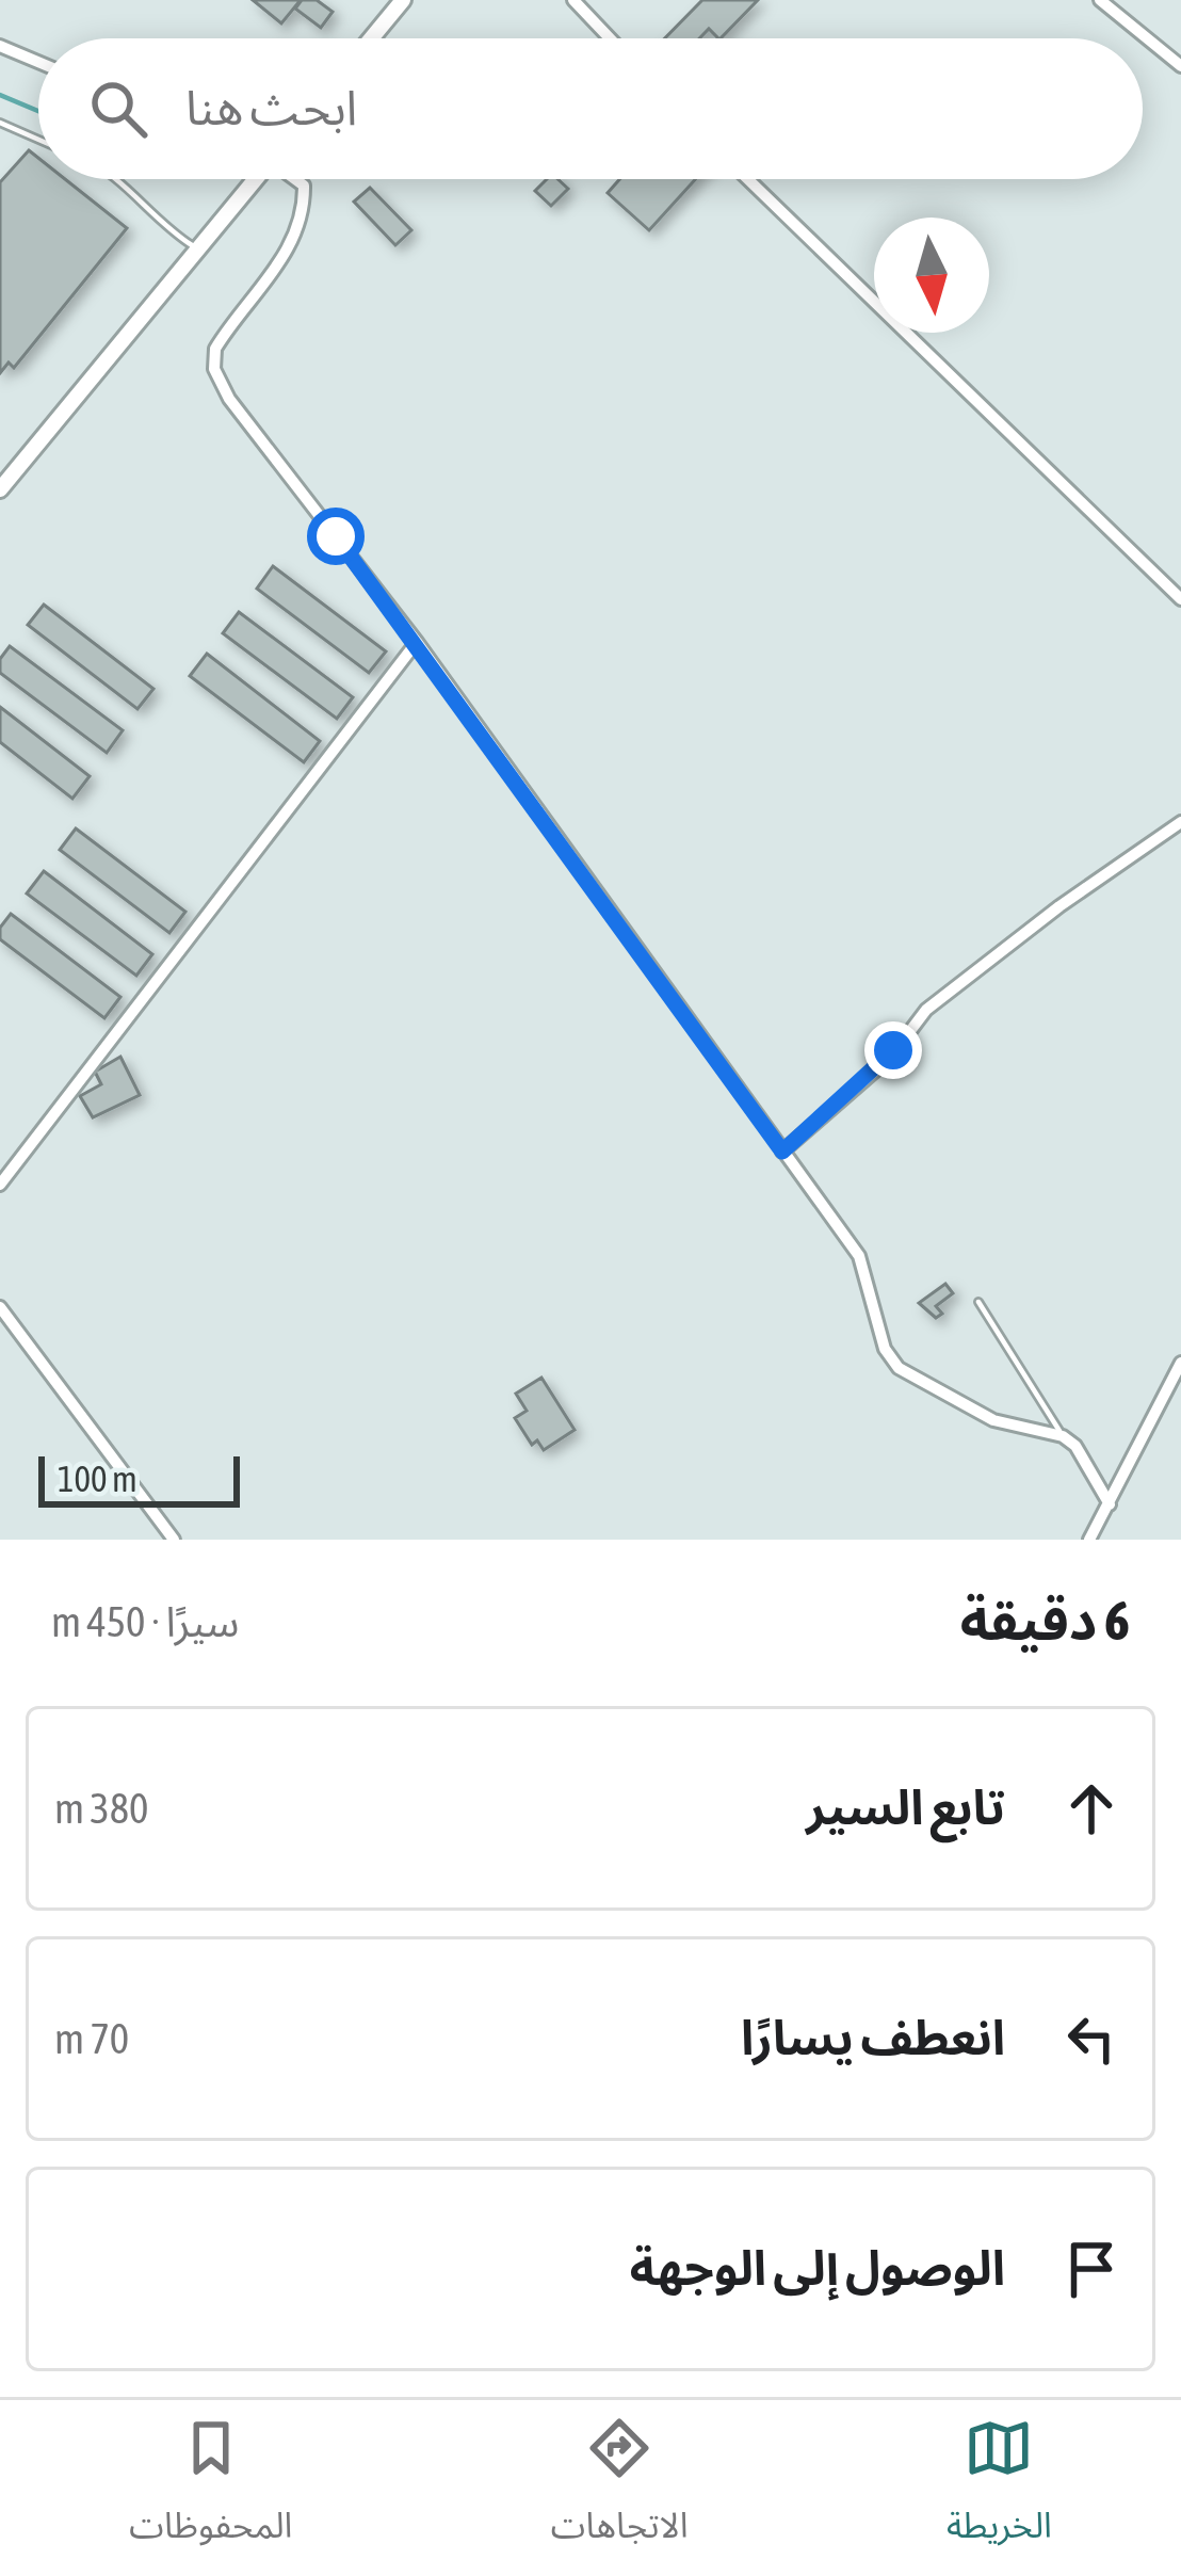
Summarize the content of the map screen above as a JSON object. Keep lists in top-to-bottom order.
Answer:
{
  "scale_bar": "100 m",
  "north": "bottom",
  "page": {
    "search": "ابحث هنا",
    "scale": "100 m",
    "heading": ["6 دقيقة", "سيرًا · 450 m"],
    "list": [
      ["تابع السير", "380 m"],
      ["انعطف يسارًا", "70 m"],
      "الوصول إلى الوجهة"
    ],
    "nav": ["الخريطة", "الاتجاهات", "المحفوظات"]
  }
}
